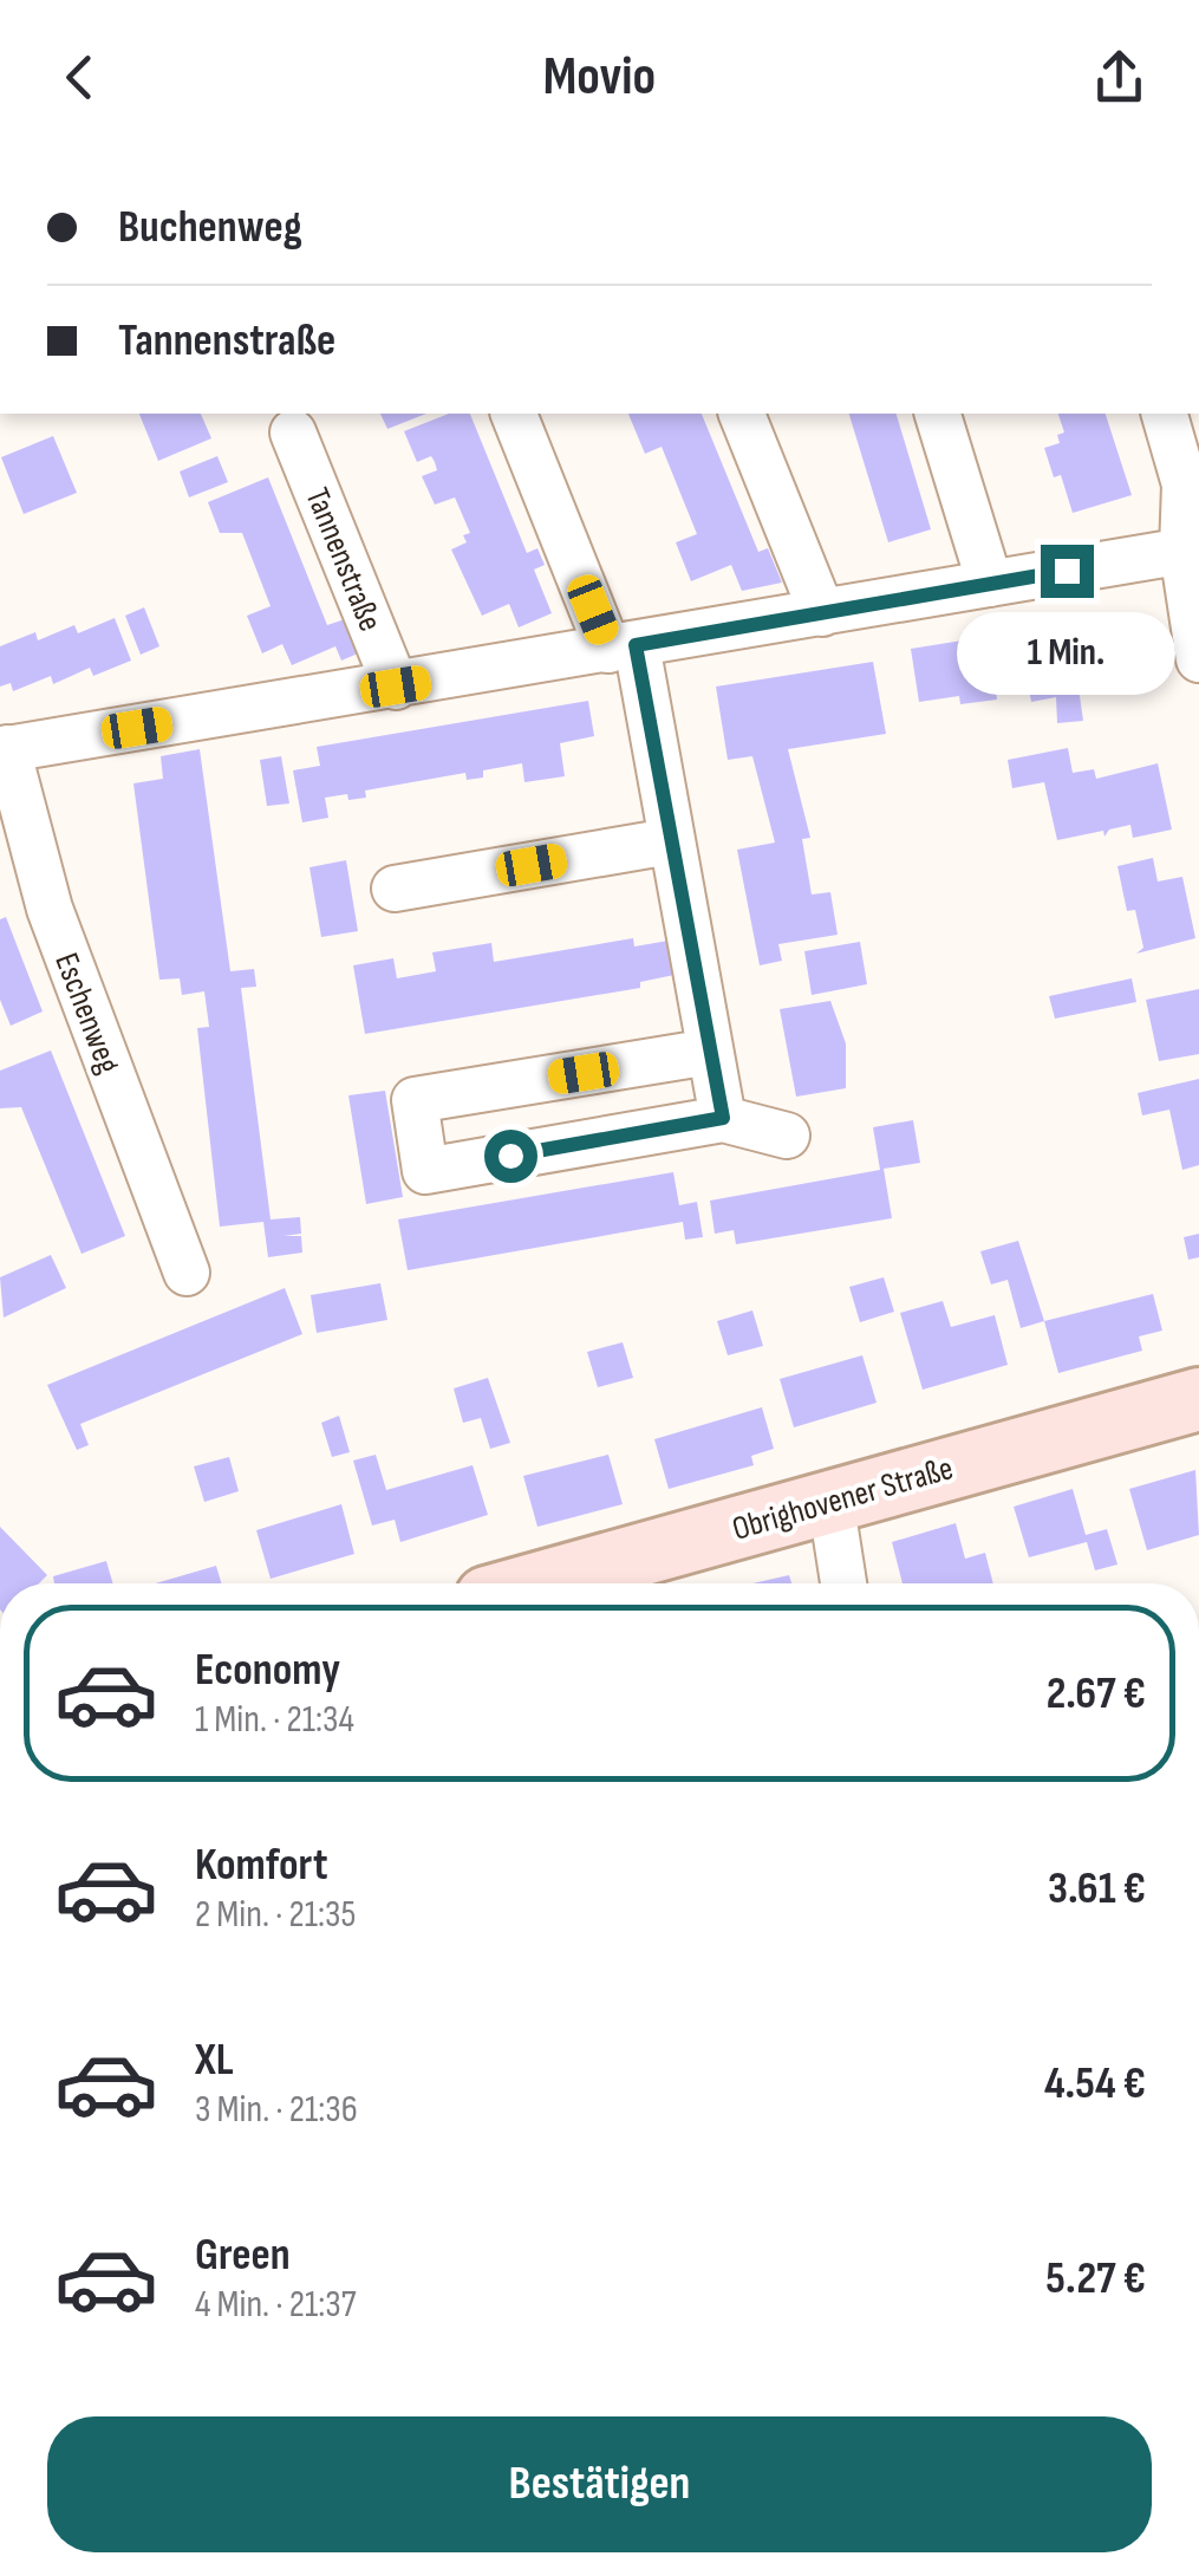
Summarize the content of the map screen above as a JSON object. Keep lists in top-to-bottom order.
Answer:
{
  "streets": {
    "street": ["Tannenstraße", "Eschenweg", "Obrighovener Straße"]
  },
  "page": {
    "header": "Movio",
    "banner": ["Buchenweg", "Tannenstraße"],
    "bubble": "1 Min.",
    "list": [
      {
        "name": "Economy",
        "note": "1 Min. · 21:34",
        "value": "2.67 €"
      },
      {
        "name": "Komfort",
        "note": "2 Min. · 21:35",
        "value": "3.61 €"
      },
      {
        "name": "XL",
        "note": "3 Min. · 21:36",
        "value": "4.54 €"
      },
      {
        "name": "Green",
        "note": "4 Min. · 21:37",
        "value": "5.27 €"
      }
    ],
    "buttons": "Bestätigen"
  }
}
